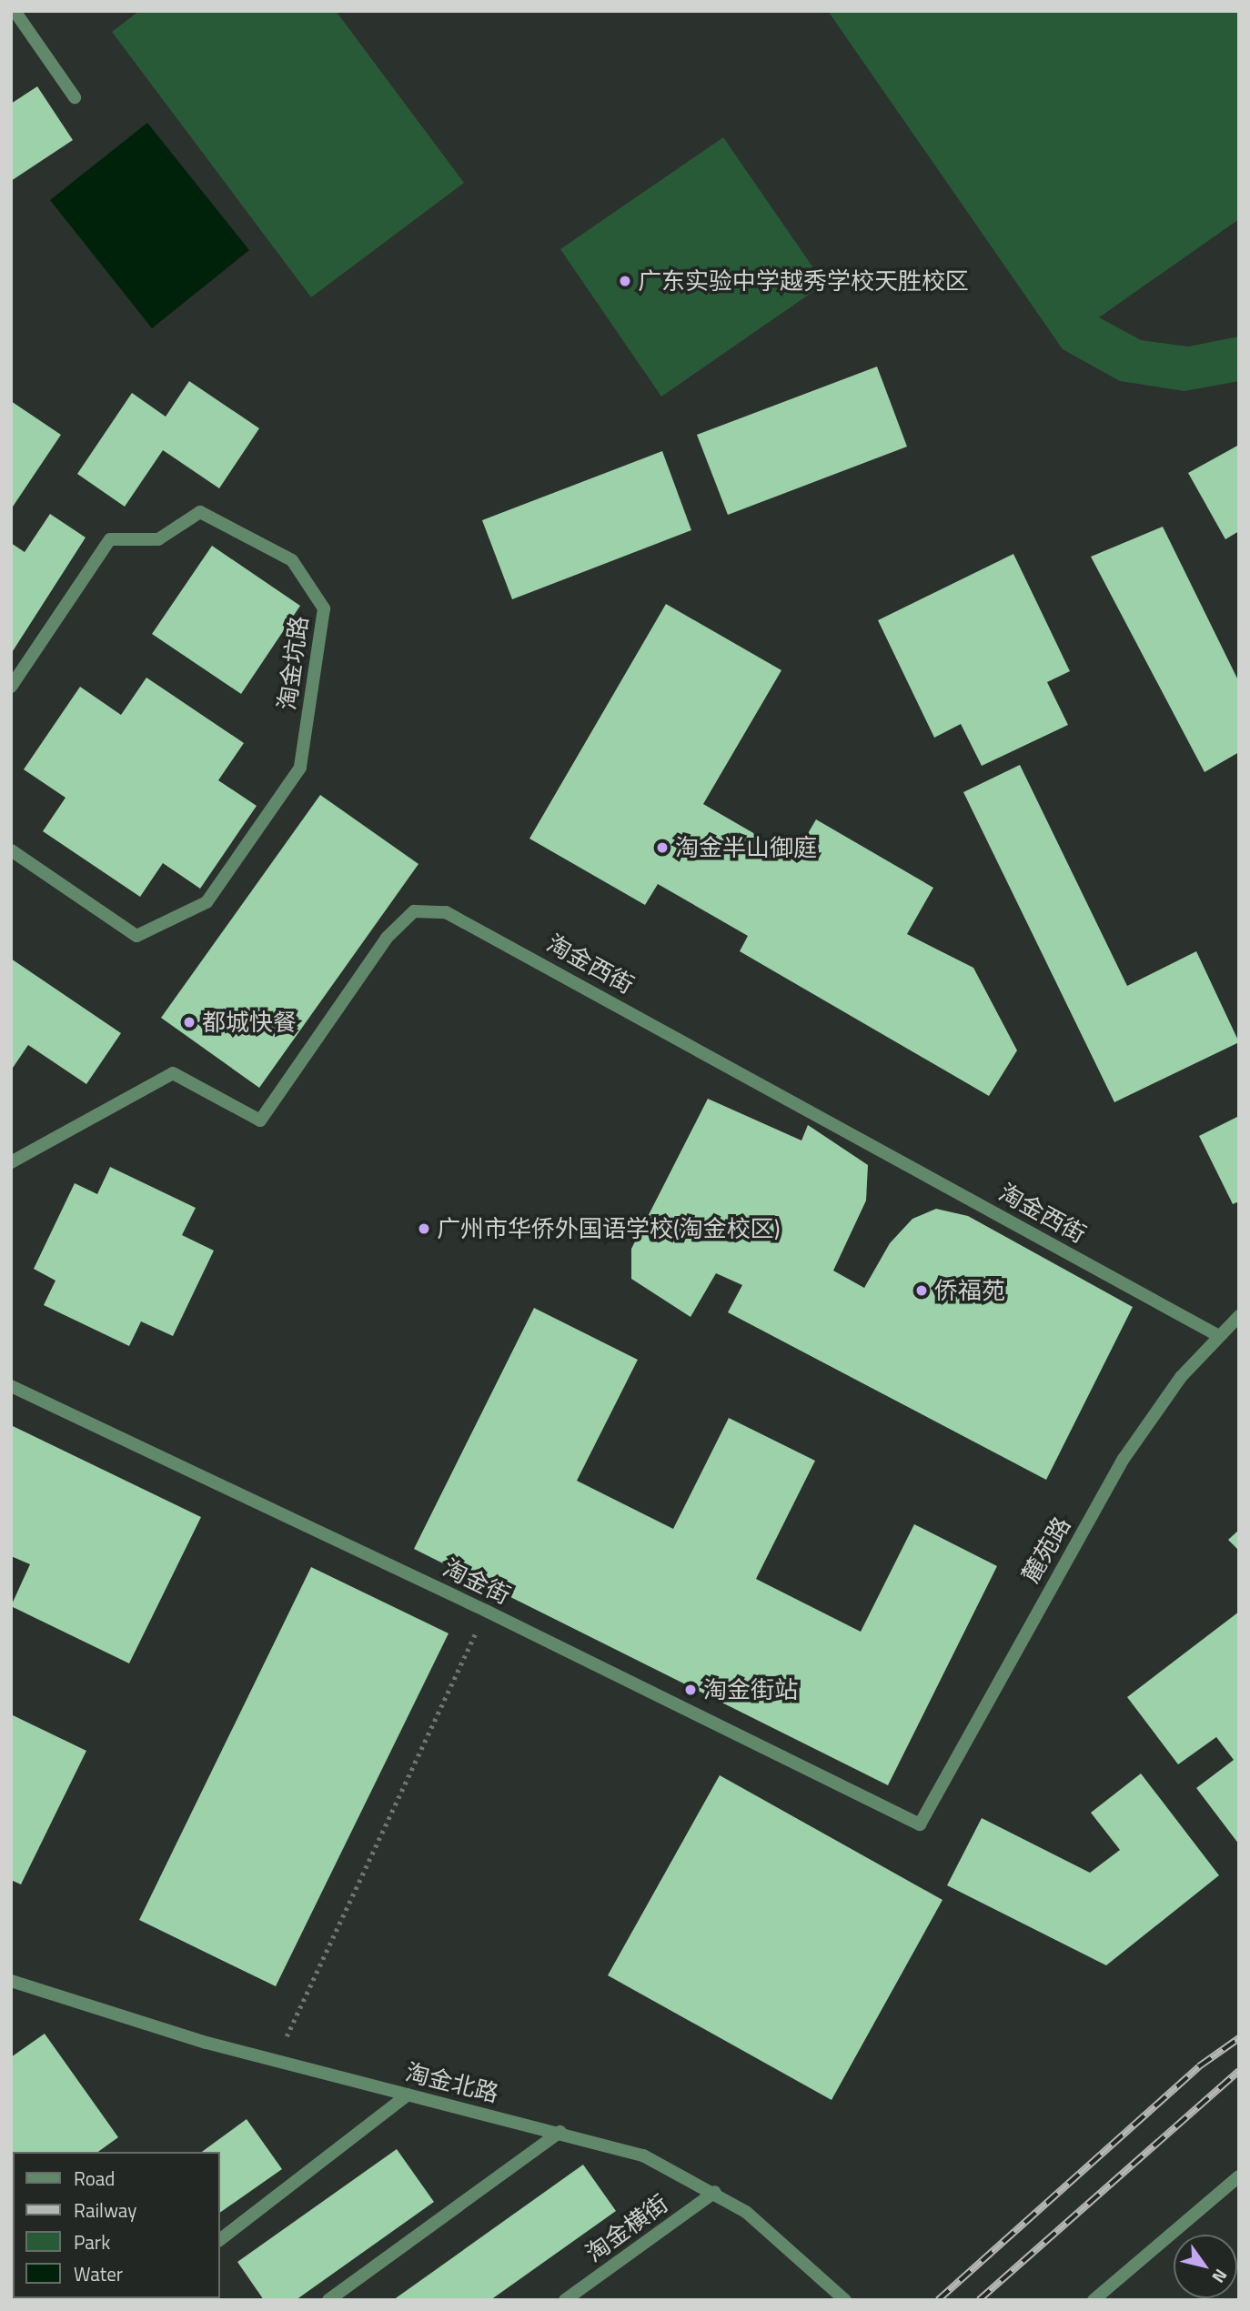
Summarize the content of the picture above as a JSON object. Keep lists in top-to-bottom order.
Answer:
{
  "streets": {
    "street": [
      "淘金坑路",
      "淘金西街",
      "麓苑路",
      "淘金街",
      "淘金北路",
      "淘金横街"
    ]
  },
  "crossings": [
    ["淘金西街", "麓苑路"],
    ["麓苑路", "淘金街"],
    ["淘金北路", "淘金横街"]
  ],
  "places": [
    "广东实验中学越秀学校天胜校区",
    "淘金半山御庭",
    "都城快餐",
    "广州市华侨外国语学校(淘金校区)",
    "侨福苑",
    "淘金街站"
  ],
  "legend": [
    "Road",
    "Railway",
    "Park",
    "Water"
  ],
  "north": "bottom right"
}
